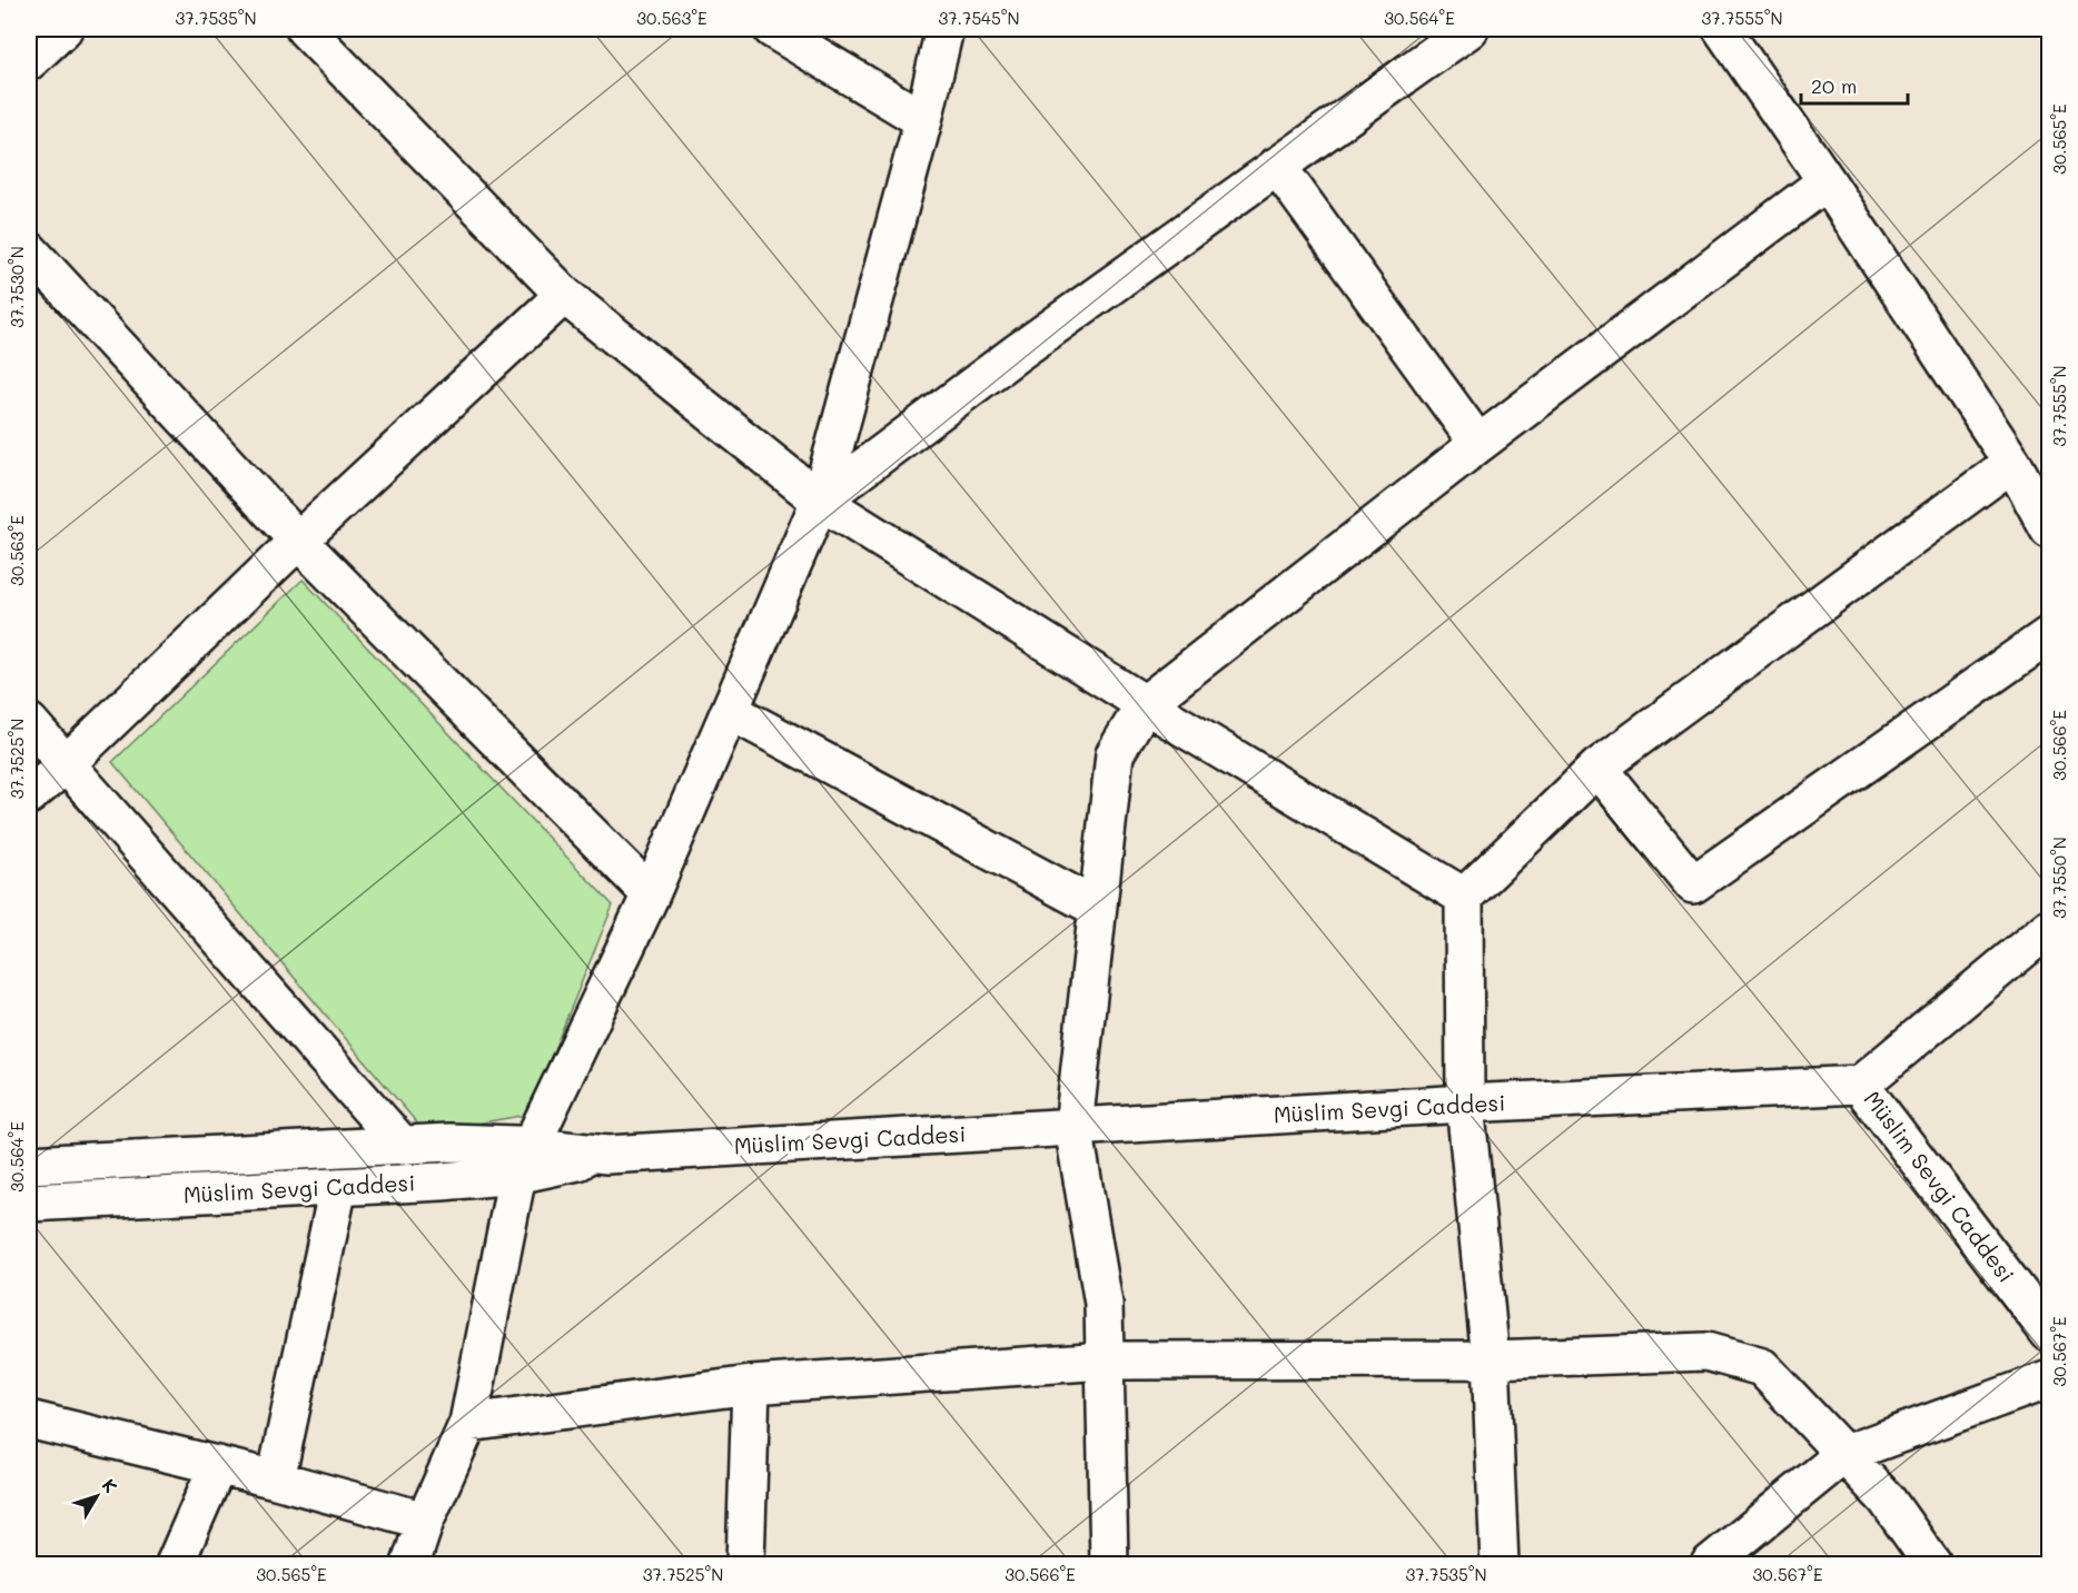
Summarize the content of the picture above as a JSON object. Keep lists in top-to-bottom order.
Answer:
{
  "streets": {
    "street": ["Müslim Sevgi Caddesi"]
  },
  "scale_bar": "20 m",
  "north": "top right",
  "coordinates": [
    "37.7535°N",
    "30.563°E",
    "37.7545°N",
    "30.564°E",
    "37.7555°N",
    "30.565°E",
    "37.7530°N",
    "30.566°E",
    "37.7525°N",
    "37.7550°N",
    "30.567°E"
  ]
}
